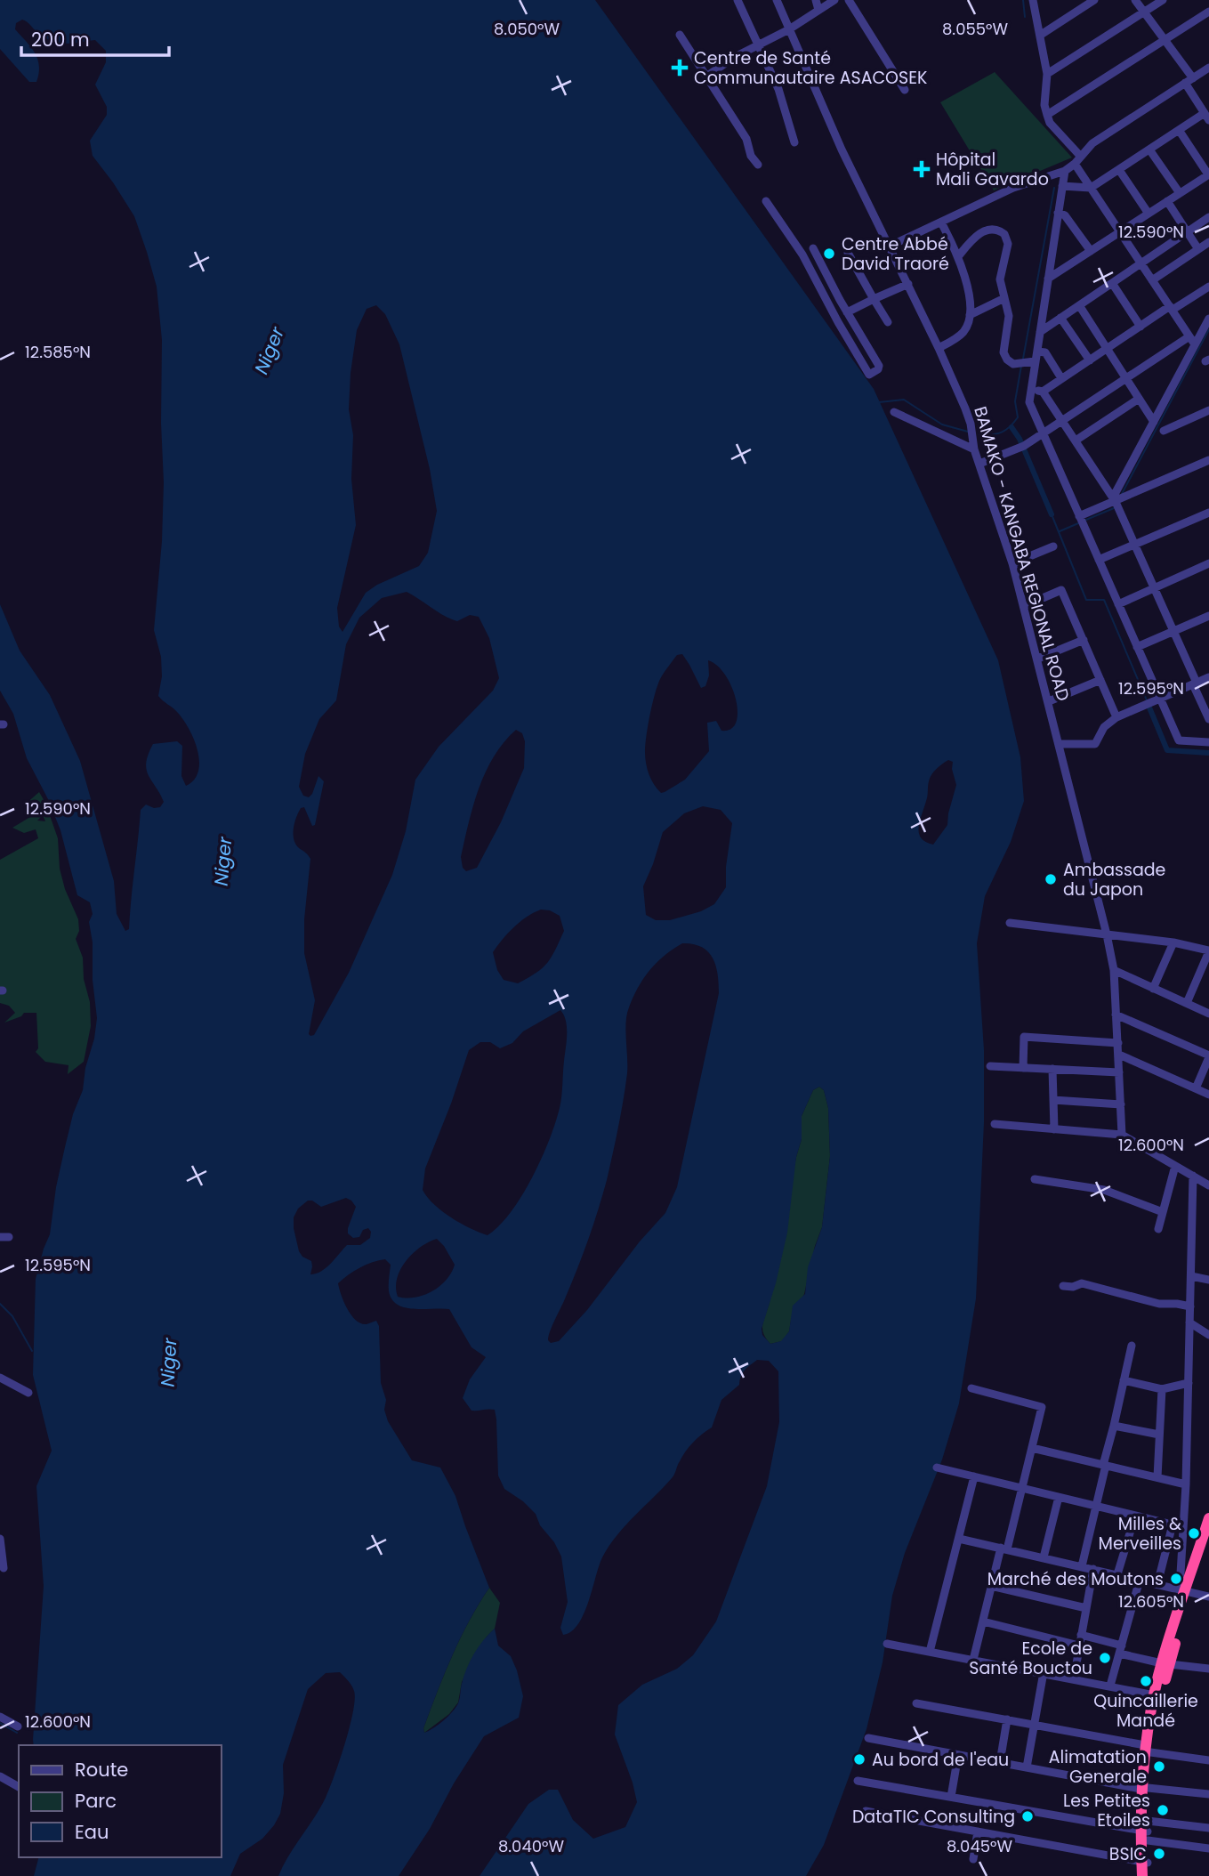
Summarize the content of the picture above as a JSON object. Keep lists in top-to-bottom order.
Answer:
{
  "streets": {
    "street": ["BAMAKO - KANGABA REGIONAL ROAD"]
  },
  "water": ["Niger"],
  "places": {
    "health": ["Centre de Santé Communautaire ASACOSEK", "Hôpital Mali Gavardo"],
    "other": [
      "Centre Abbé David Traoré",
      "Ambassade du Japon",
      "Milles & Merveilles",
      "Marché des Moutons",
      "Ecole de Santé Bouctou",
      "Quincaillerie Mandé",
      "Au bord de l'eau",
      "Alimatation Generale",
      "Les Petites Etoiles",
      "DataTIC Consulting",
      "BSIC"
    ]
  },
  "legend": ["Route", "Parc", "Eau"],
  "scale_bar": "200 m",
  "coordinates": [
    "8.050°W",
    "8.055°W",
    "12.590°N",
    "12.585°N",
    "12.595°N",
    "12.600°N",
    "12.605°N",
    "8.040°W",
    "8.045°W"
  ]
}
